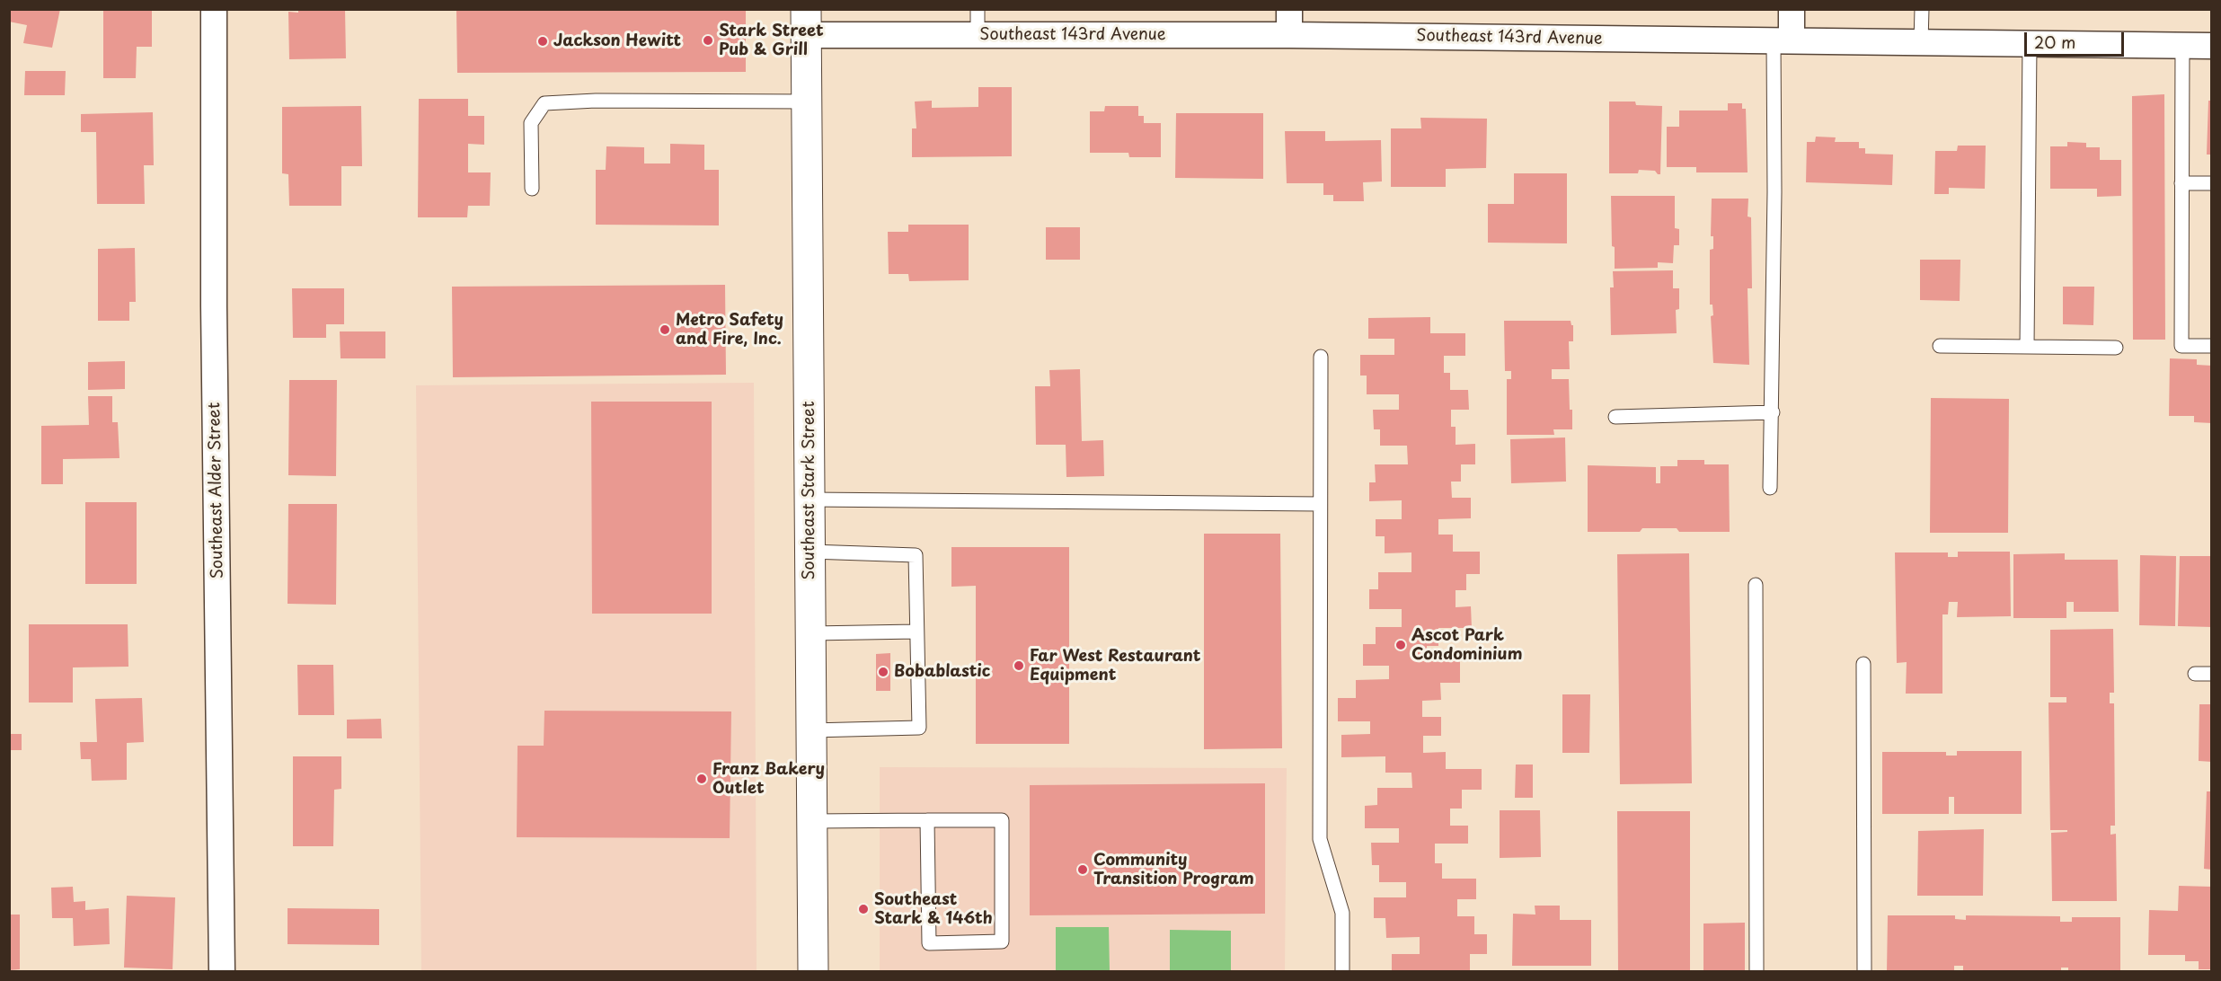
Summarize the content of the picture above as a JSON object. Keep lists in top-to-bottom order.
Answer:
{
  "streets": {
    "main road": ["Southeast Stark Street"],
    "street": ["Southeast 143rd Avenue", "Southeast Alder Street"]
  },
  "crossings": [
    ["Southeast 143rd Avenue", "Southeast Stark Street"]
  ],
  "places": [
    "Stark Street Pub & Grill",
    "Jackson Hewitt",
    "Metro Safety and Fire, Inc.",
    "Ascot Park Condominium",
    "Far West Restaurant Equipment",
    "Bobablastic",
    "Franz Bakery Outlet",
    "Community Transition Program",
    "Southeast Stark & 146th"
  ],
  "scale_bar": "20 m"
}
